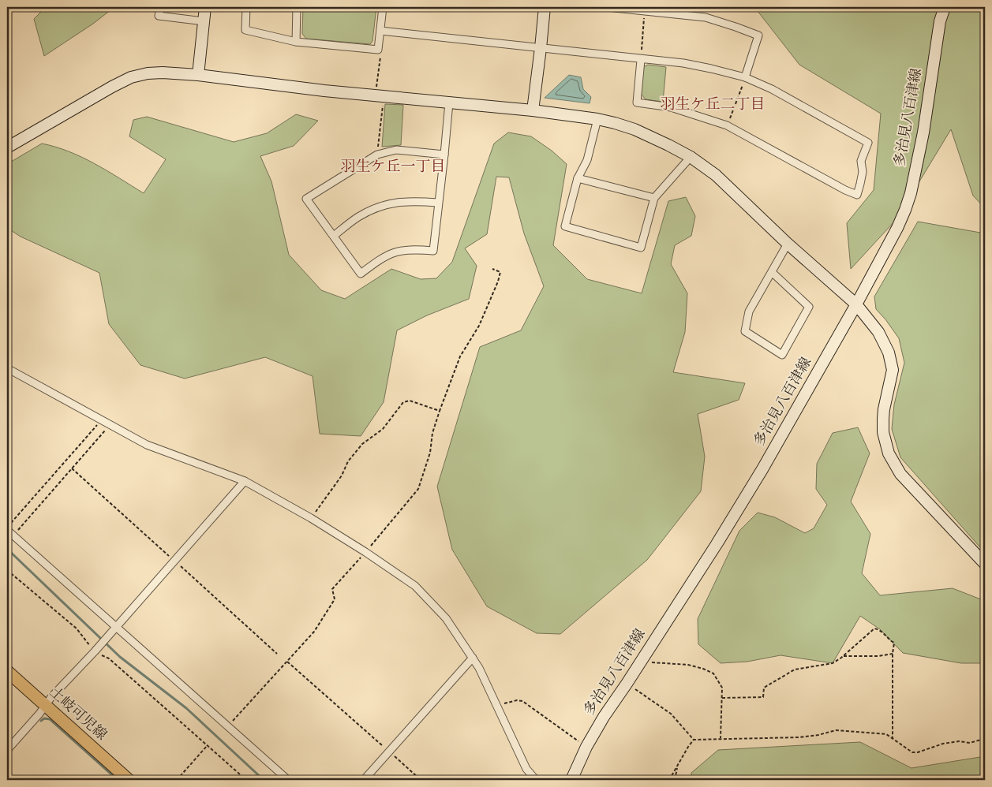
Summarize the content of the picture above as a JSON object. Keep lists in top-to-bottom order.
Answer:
{
  "streets": {
    "main road": ["土岐可児線"],
    "street": ["多治見八百津線"]
  },
  "districts": ["羽生ケ丘二丁目", "羽生ケ丘一丁目"]
}
